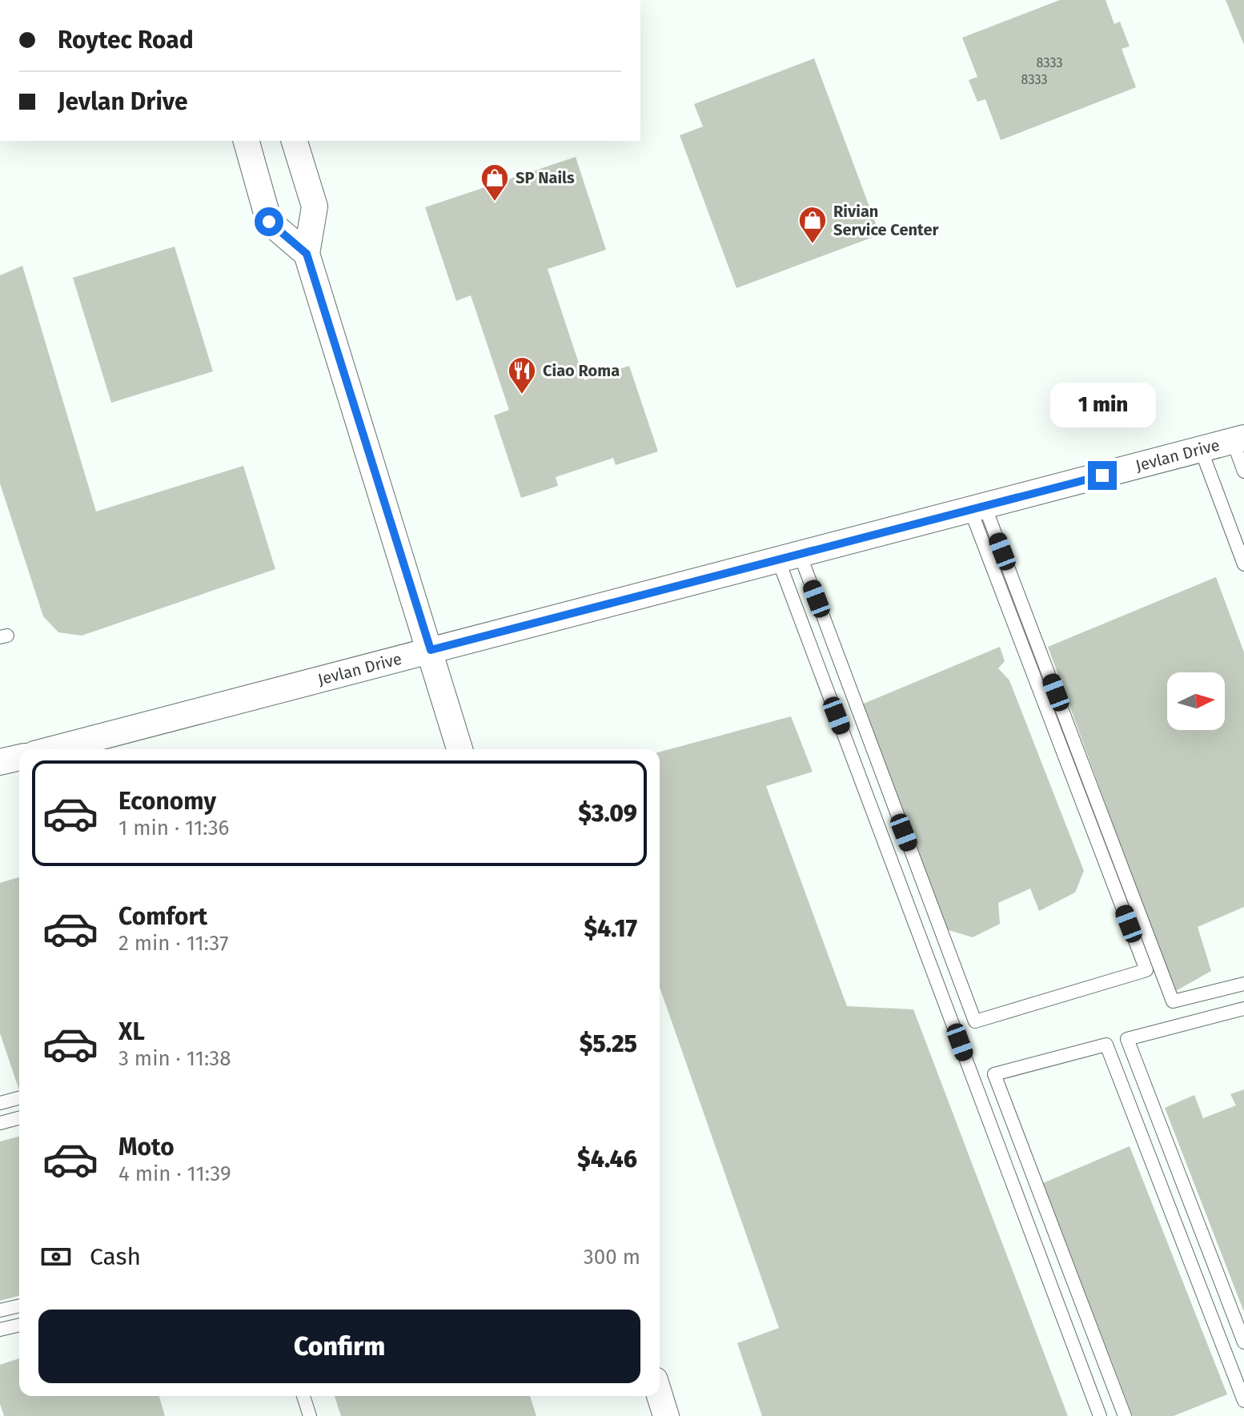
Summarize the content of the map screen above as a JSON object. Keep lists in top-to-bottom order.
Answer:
{
  "streets": {
    "street": ["Jevlan Drive"]
  },
  "places": {
    "shop": ["SP Nails", "Rivian Service Center"],
    "restaurant": ["Ciao Roma"]
  },
  "house_numbers": ["8333", "8333"],
  "north": "right",
  "page": {
    "banner": ["Roytec Road", "Jevlan Drive"],
    "bubble": "1 min",
    "list": [
      {
        "name": "Economy",
        "note": "1 min · 11:36",
        "value": "$3.09"
      },
      {
        "name": "Comfort",
        "note": "2 min · 11:37",
        "value": "$4.17"
      },
      {
        "name": "XL",
        "note": "3 min · 11:38",
        "value": "$5.25"
      },
      {
        "name": "Moto",
        "note": "4 min · 11:39",
        "value": "$4.46"
      }
    ],
    "pay": ["Cash", "300 m"],
    "buttons": "Confirm"
  }
}
